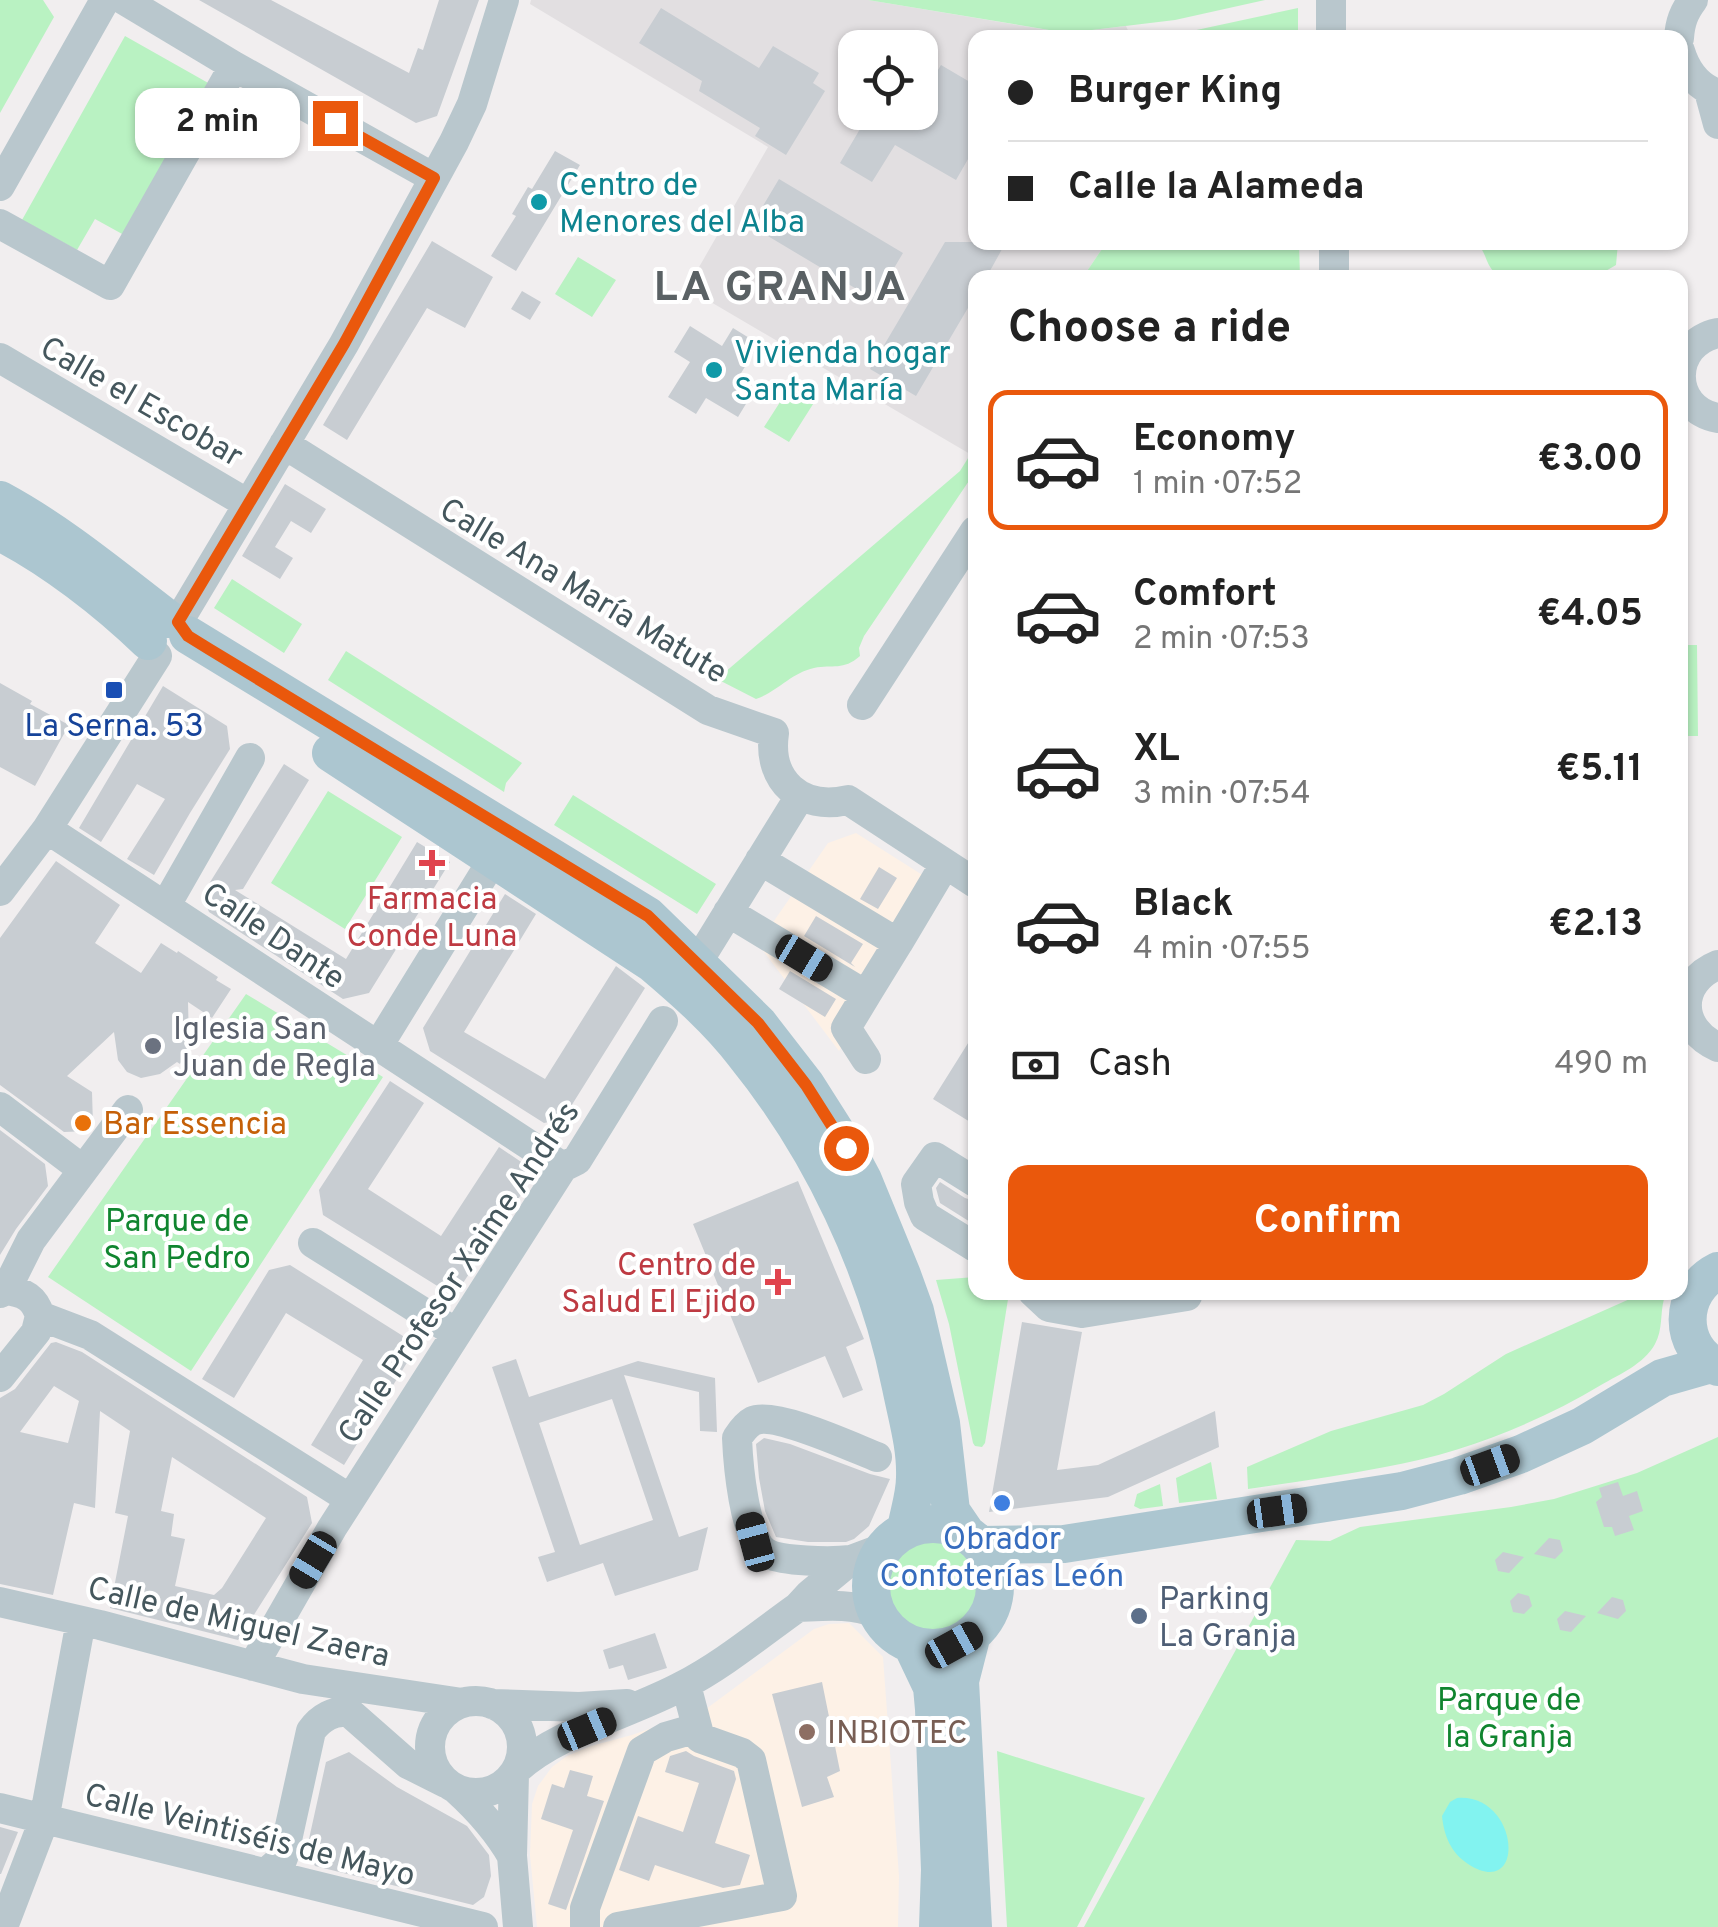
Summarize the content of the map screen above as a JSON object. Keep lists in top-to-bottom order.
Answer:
{
  "streets": {
    "street": [
      "Calle el Escobar",
      "Calle Ana María Matute",
      "Calle Dante",
      "Calle Profesor Xaime Andrés",
      "Calle de Miguel Zaera",
      "Calle Veintiséis de Mayo"
    ]
  },
  "crossings": [
    ["Calle Dante", "Calle Profesor Xaime Andrés"],
    ["Calle Profesor Xaime Andrés", "Calle de Miguel Zaera"],
    ["Calle de Miguel Zaera", "Calle Veintiséis de Mayo"]
  ],
  "districts": ["LA GRANJA"],
  "parks": ["Parque de San Pedro", "Parque de la Granja"],
  "places": {
    "other": [
      "Centro de Menores del Alba",
      "Vivienda hogar Santa María",
      "Iglesia San Juan de Regla",
      "Bar Essencia",
      "Obrador Confoterías León",
      "Parking La Granja",
      "INBIOTEC"
    ],
    "transit": ["La Serna. 53"],
    "health": ["Farmacia Conde Luna", "Centro de Salud El Ejido"]
  },
  "page": {
    "banner": ["Burger King", "Calle la Alameda"],
    "bubble": "2 min",
    "heading": "Choose a ride",
    "list": [
      {
        "name": "Economy",
        "note": "1 min · 07:52",
        "value": "€3.00"
      },
      {
        "name": "Comfort",
        "note": "2 min · 07:53",
        "value": "€4.05"
      },
      {
        "name": "XL",
        "note": "3 min · 07:54",
        "value": "€5.11"
      },
      {
        "name": "Black",
        "note": "4 min · 07:55",
        "value": "€2.13"
      }
    ],
    "pay": ["Cash", "490 m"],
    "buttons": "Confirm"
  }
}
